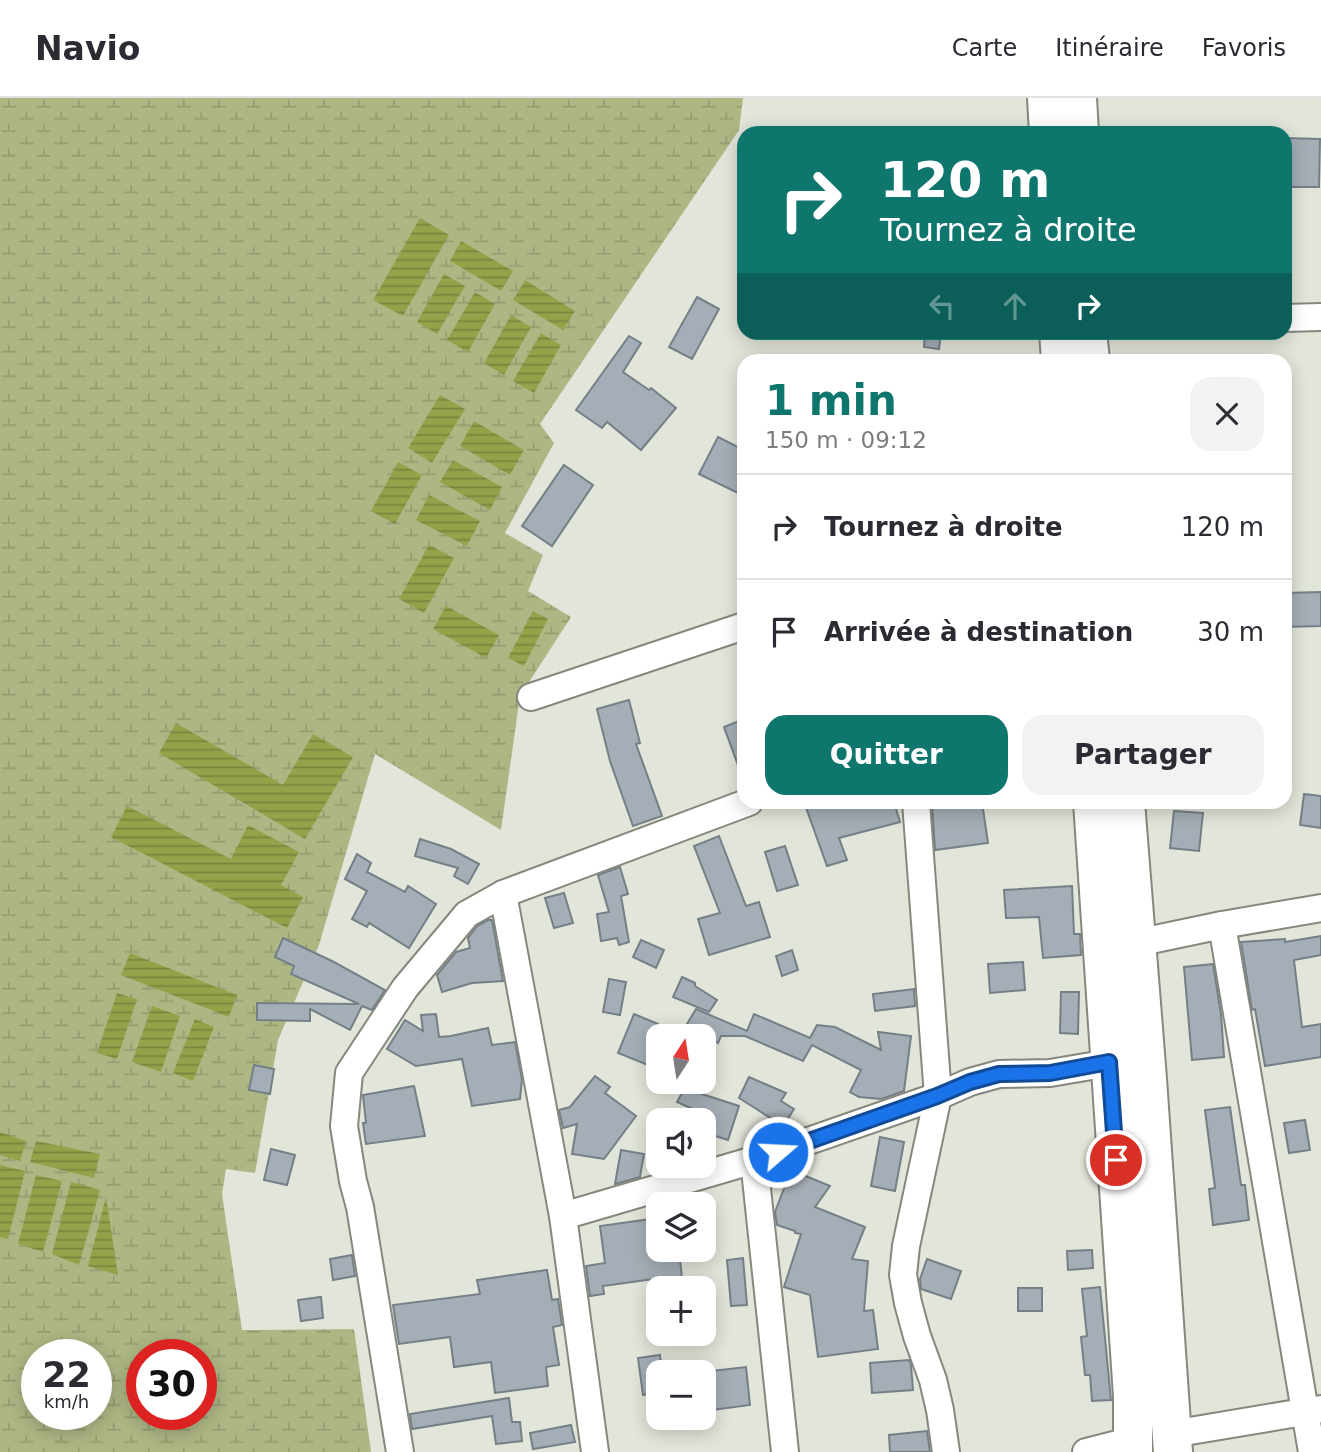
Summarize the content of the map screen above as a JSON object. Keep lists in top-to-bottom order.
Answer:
{
  "north": "top",
  "page": {
    "header": "Navio",
    "nav": ["Carte", "Itinéraire", "Favoris"],
    "turn": ["120 m", "Tournez à droite"],
    "heading": ["1 min", "150 m · 09:12"],
    "list": [
      {
        "name": "Tournez à droite",
        "value": "120 m"
      },
      {
        "name": "Arrivée à destination",
        "value": "30 m"
      }
    ],
    "buttons": ["Quitter", "Partager"],
    "map_buttons": ["+", "−"],
    "speed": "22 km/h",
    "limit": "30"
  }
}
